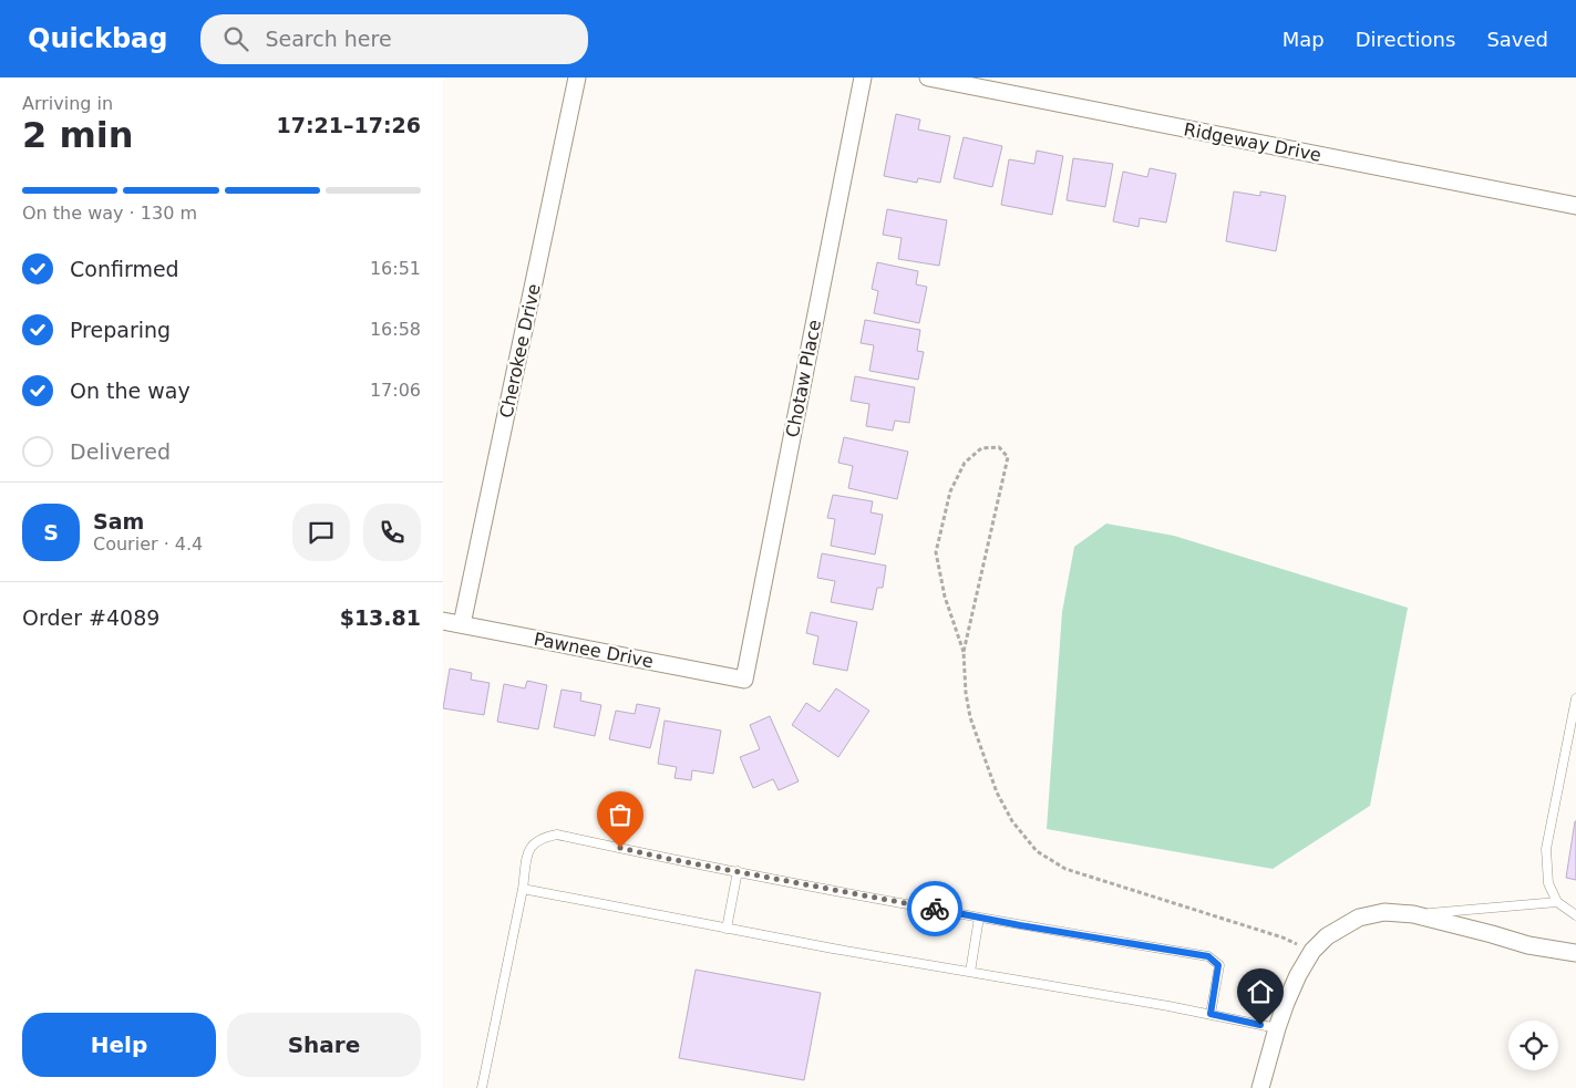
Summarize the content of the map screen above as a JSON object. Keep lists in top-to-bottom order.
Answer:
{
  "streets": {
    "street": [
      "Ridgeway Drive",
      "Cherokee Drive",
      "Chotaw Place",
      "Pawnee Drive"
    ]
  },
  "crossings": [
    ["Cherokee Drive", "Pawnee Drive"],
    ["Chotaw Place", "Pawnee Drive"]
  ],
  "page": {
    "header": "Quickbag",
    "search": "Search here",
    "nav": ["Map", "Directions", "Saved"],
    "heading": ["2 min", "Arriving in", "17:21–17:26"],
    "panel": [
      "Sam",
      "Courier · 4.4",
      "Order #4089",
      "$13.81"
    ],
    "bar": "On the way · 130 m",
    "list": [
      ["Confirmed", "16:51"],
      ["Preparing", "16:58"],
      ["On the way", "17:06"],
      "Delivered"
    ],
    "round": "S",
    "buttons": ["Help", "Share"]
  }
}
